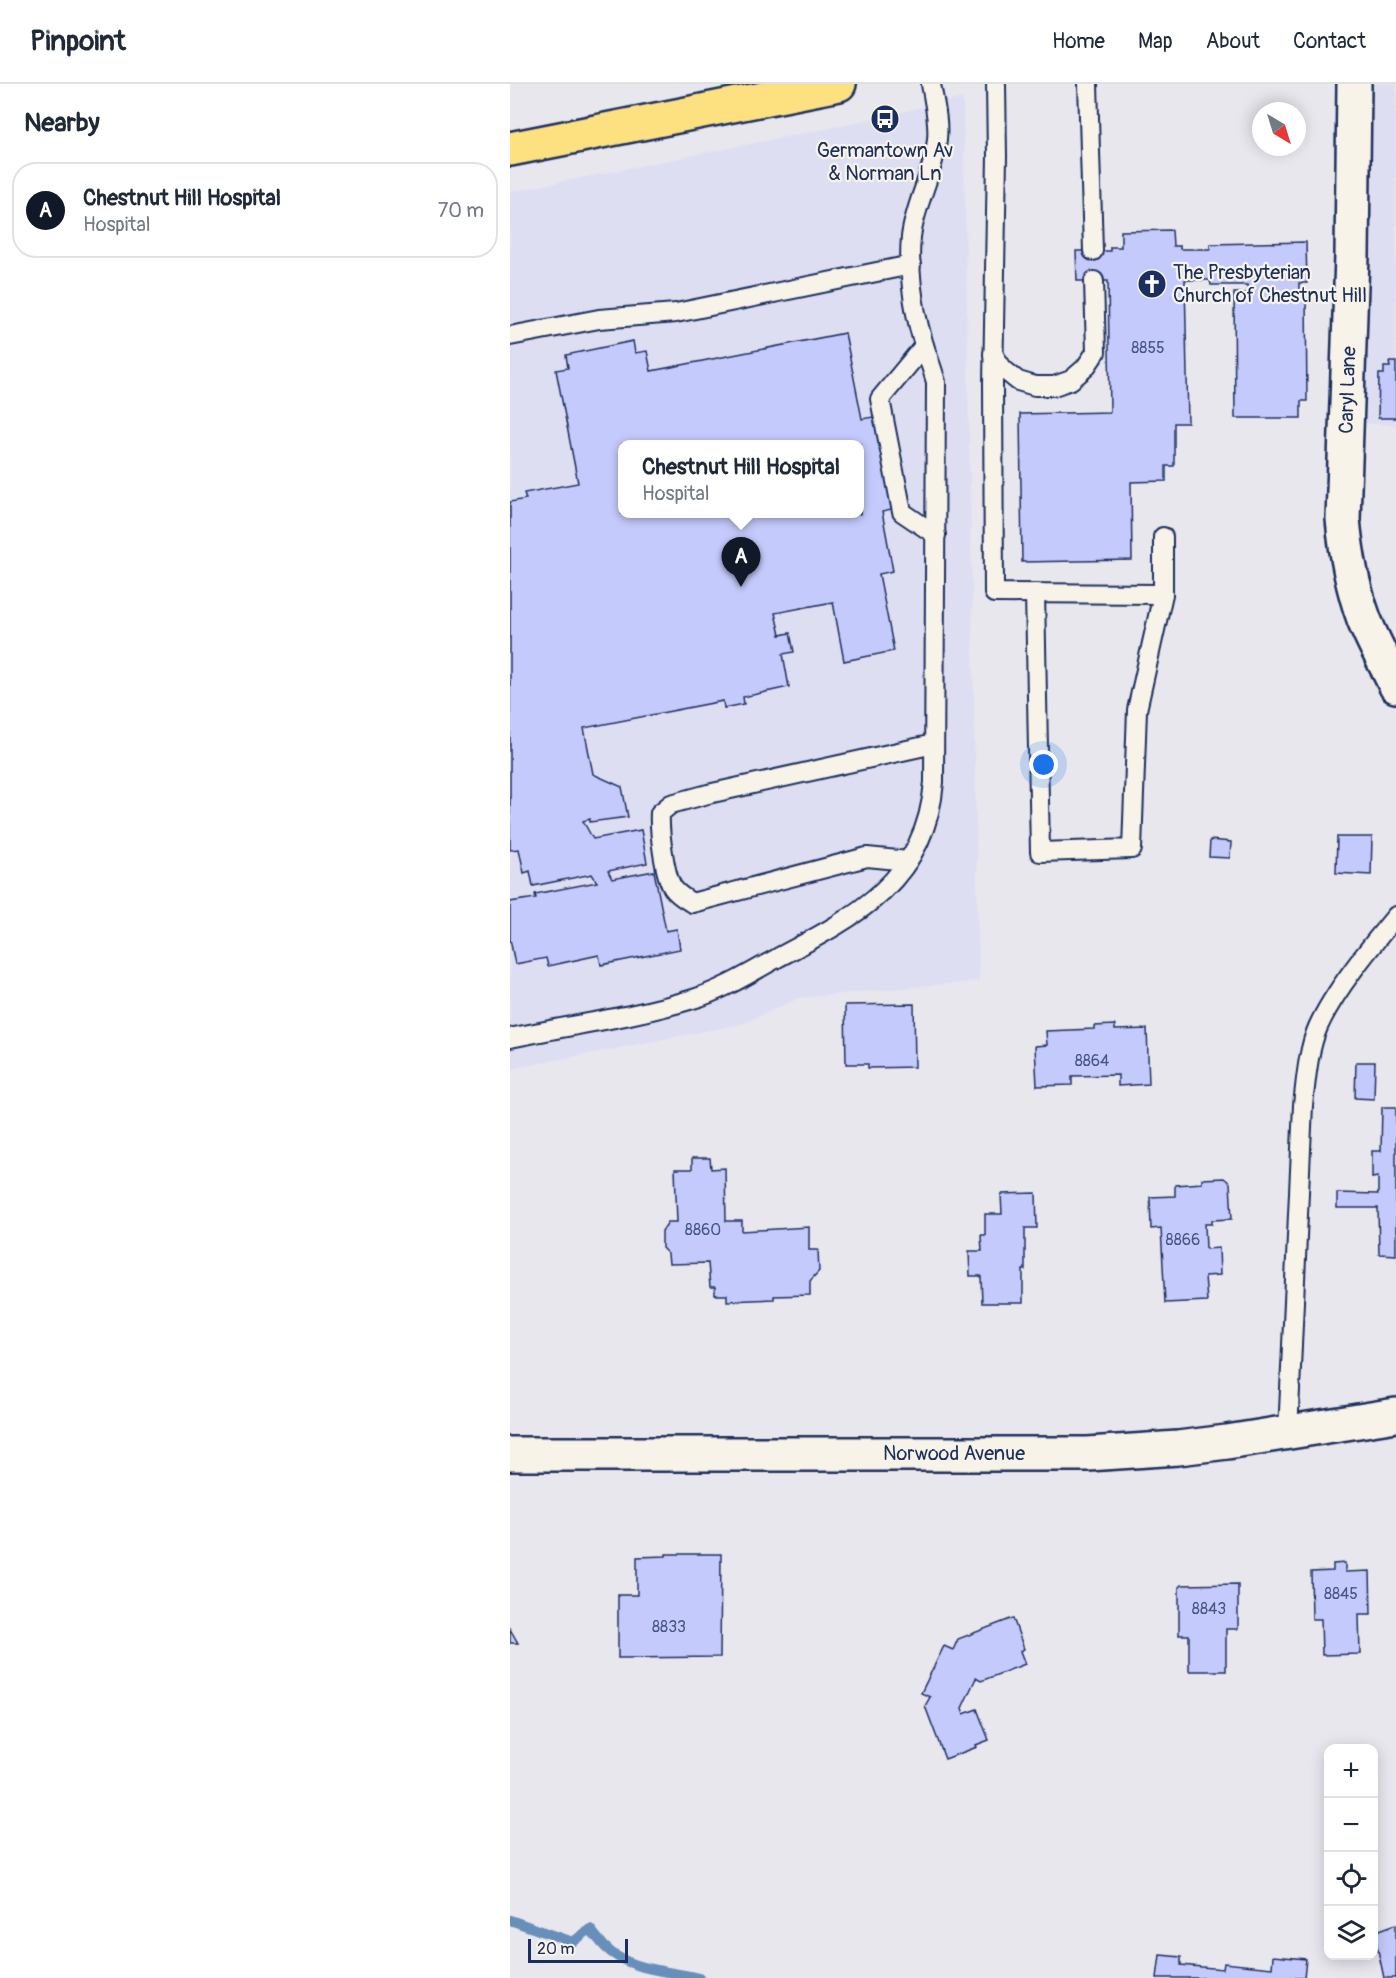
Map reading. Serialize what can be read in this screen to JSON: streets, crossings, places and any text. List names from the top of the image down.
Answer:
{
  "streets": {
    "street": ["Caryl Lane", "Norwood Avenue"]
  },
  "places": {
    "bus stop": ["Germantown Av & Norman Ln"],
    "church": ["The Presbyterian Church of Chestnut Hill"]
  },
  "house_numbers": [
    "8855",
    "8864",
    "8860",
    "8866",
    "8845",
    "8843",
    "8833"
  ],
  "scale_bar": "20 m",
  "north": "bottom right",
  "page": {
    "header": "Pinpoint",
    "nav": [
      "Home",
      "Map",
      "About",
      "Contact"
    ],
    "heading": "Nearby",
    "list": [
      {
        "mark": "A",
        "name": "Chestnut Hill Hospital",
        "note": "Hospital",
        "value": "70 m"
      }
    ],
    "popup": ["Chestnut Hill Hospital", "Hospital"],
    "pins": "A",
    "map_buttons": ["+", "−"],
    "scale": "20 m"
  }
}
